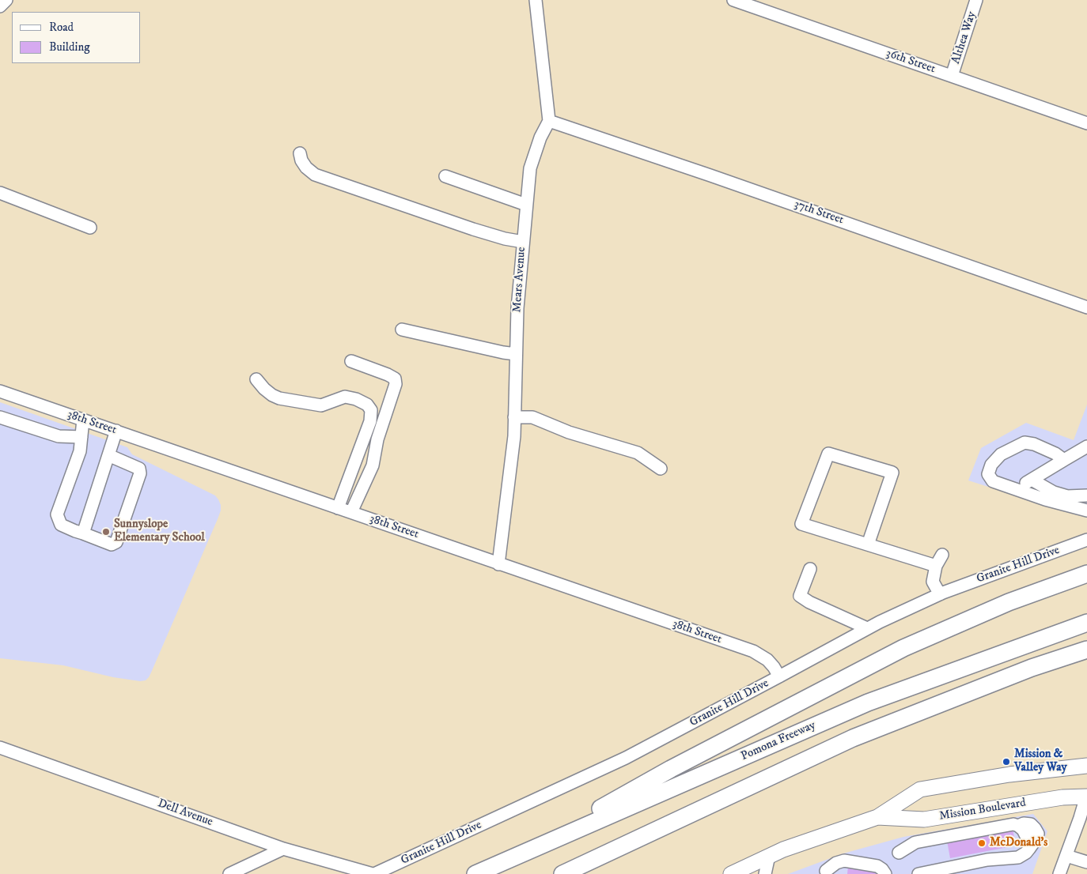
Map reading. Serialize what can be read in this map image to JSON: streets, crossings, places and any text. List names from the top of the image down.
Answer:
{
  "streets": {
    "highway": ["Pomona Freeway"],
    "main road": ["Mission Boulevard"],
    "street": [
      "Althea Way",
      "36th Street",
      "37th Street",
      "Mears Avenue",
      "38th Street",
      "Granite Hill Drive",
      "Dell Avenue"
    ]
  },
  "crossings": [
    ["Althea Way", "36th Street"],
    ["37th Street", "Mears Avenue"],
    ["Mears Avenue", "38th Street"],
    ["38th Street", "Granite Hill Drive"],
    ["Granite Hill Drive", "Dell Avenue"]
  ],
  "places": ["Sunnyslope Elementary School", "Mission & Valley Way", "McDonald's"],
  "legend": ["Road", "Building"]
}
